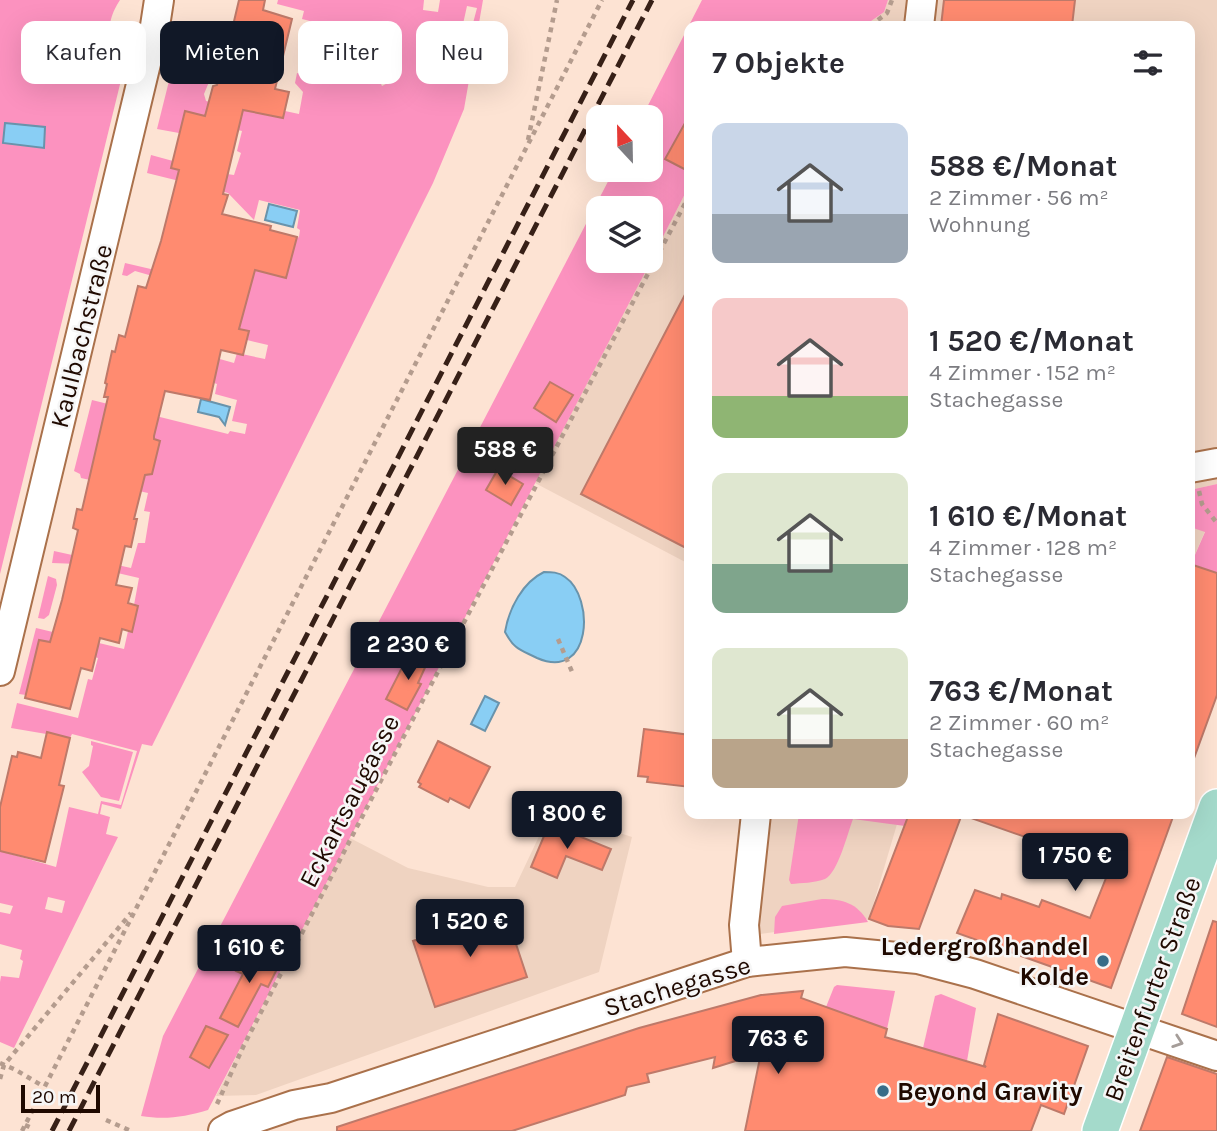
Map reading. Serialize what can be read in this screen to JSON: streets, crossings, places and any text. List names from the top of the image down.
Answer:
{
  "streets": {
    "main road": ["Breitenfurter Straße"],
    "street": ["Kaulbachstraße", "Stachegasse"],
    "path": ["Eckartsaugasse"]
  },
  "crossings": [
    ["Eckartsaugasse", "Stachegasse"],
    ["Stachegasse", "Breitenfurter Straße"]
  ],
  "places": ["Ledergroßhandel Kolde", "Beyond Gravity"],
  "scale_bar": "20 m",
  "north": "top",
  "page": {
    "chip": [
      "Kaufen",
      "Mieten",
      "Filter",
      "Neu"
    ],
    "heading": "7 Objekte",
    "list": [
      {
        "name": "588 €/Monat",
        "note": "2 Zimmer · 56 m² · Wohnung"
      },
      {
        "name": "1 520 €/Monat",
        "note": "4 Zimmer · 152 m² · Stachegasse"
      },
      {
        "name": "1 610 €/Monat",
        "note": "4 Zimmer · 128 m² · Stachegasse"
      },
      {
        "name": "763 €/Monat",
        "note": "2 Zimmer · 60 m² · Stachegasse"
      }
    ],
    "price": [
      "588 €",
      "2 230 €",
      "1 800 €",
      "1 750 €",
      "1 520 €",
      "1 610 €",
      "763 €"
    ],
    "scale": "20 m"
  }
}
